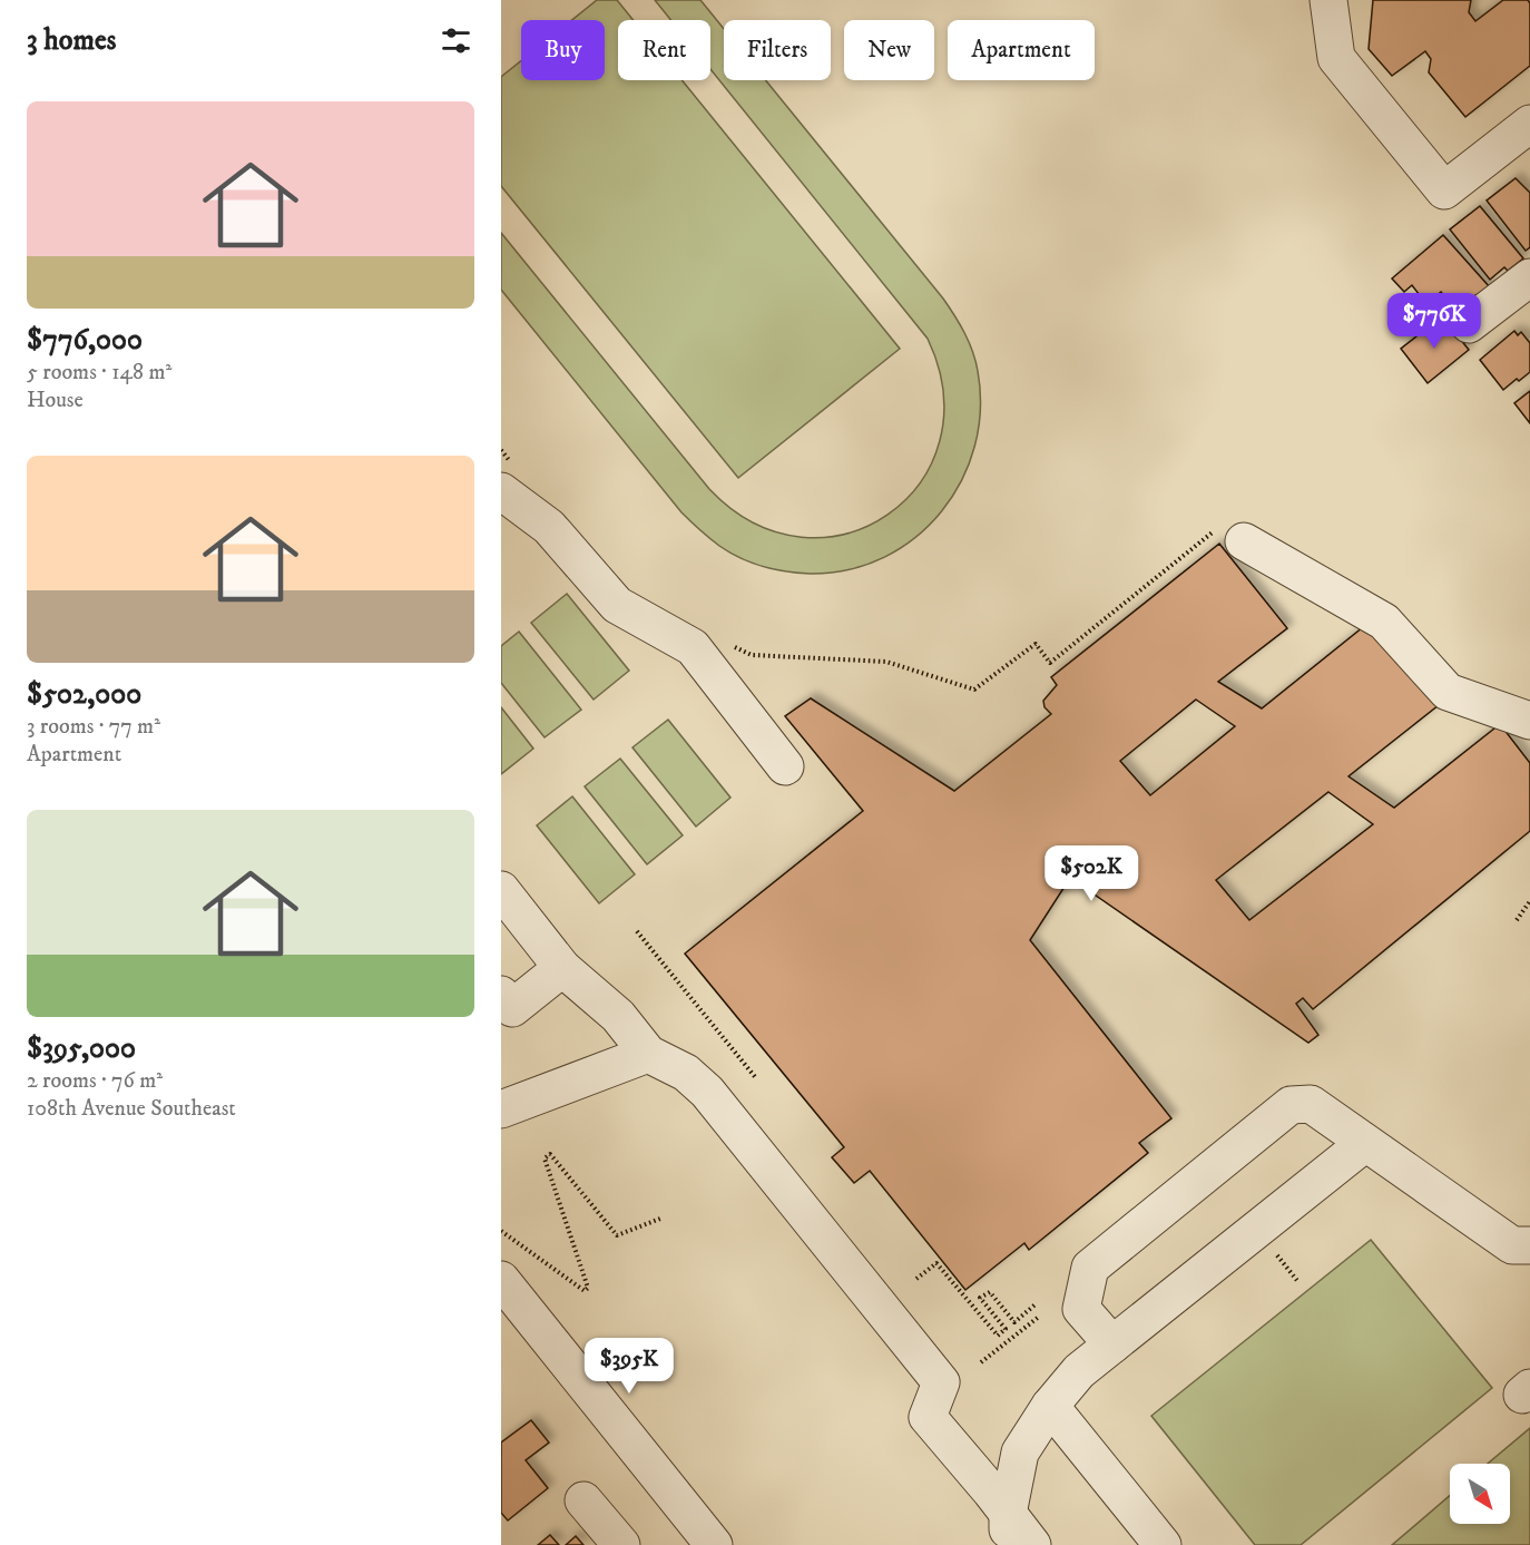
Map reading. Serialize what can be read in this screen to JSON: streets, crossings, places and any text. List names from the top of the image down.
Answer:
{
  "north": "bottom right",
  "page": {
    "heading": "3 homes",
    "chip": [
      "Buy",
      "Rent",
      "Filters",
      "New",
      "Apartment"
    ],
    "list": [
      {
        "name": "$776,000",
        "note": "5 rooms · 148 m² · House"
      },
      {
        "name": "$502,000",
        "note": "3 rooms · 77 m² · Apartment"
      },
      {
        "name": "$395,000",
        "note": "2 rooms · 76 m² · 108th Avenue Southeast"
      }
    ],
    "price": ["$776K", "$502K", "$395K"]
  }
}
